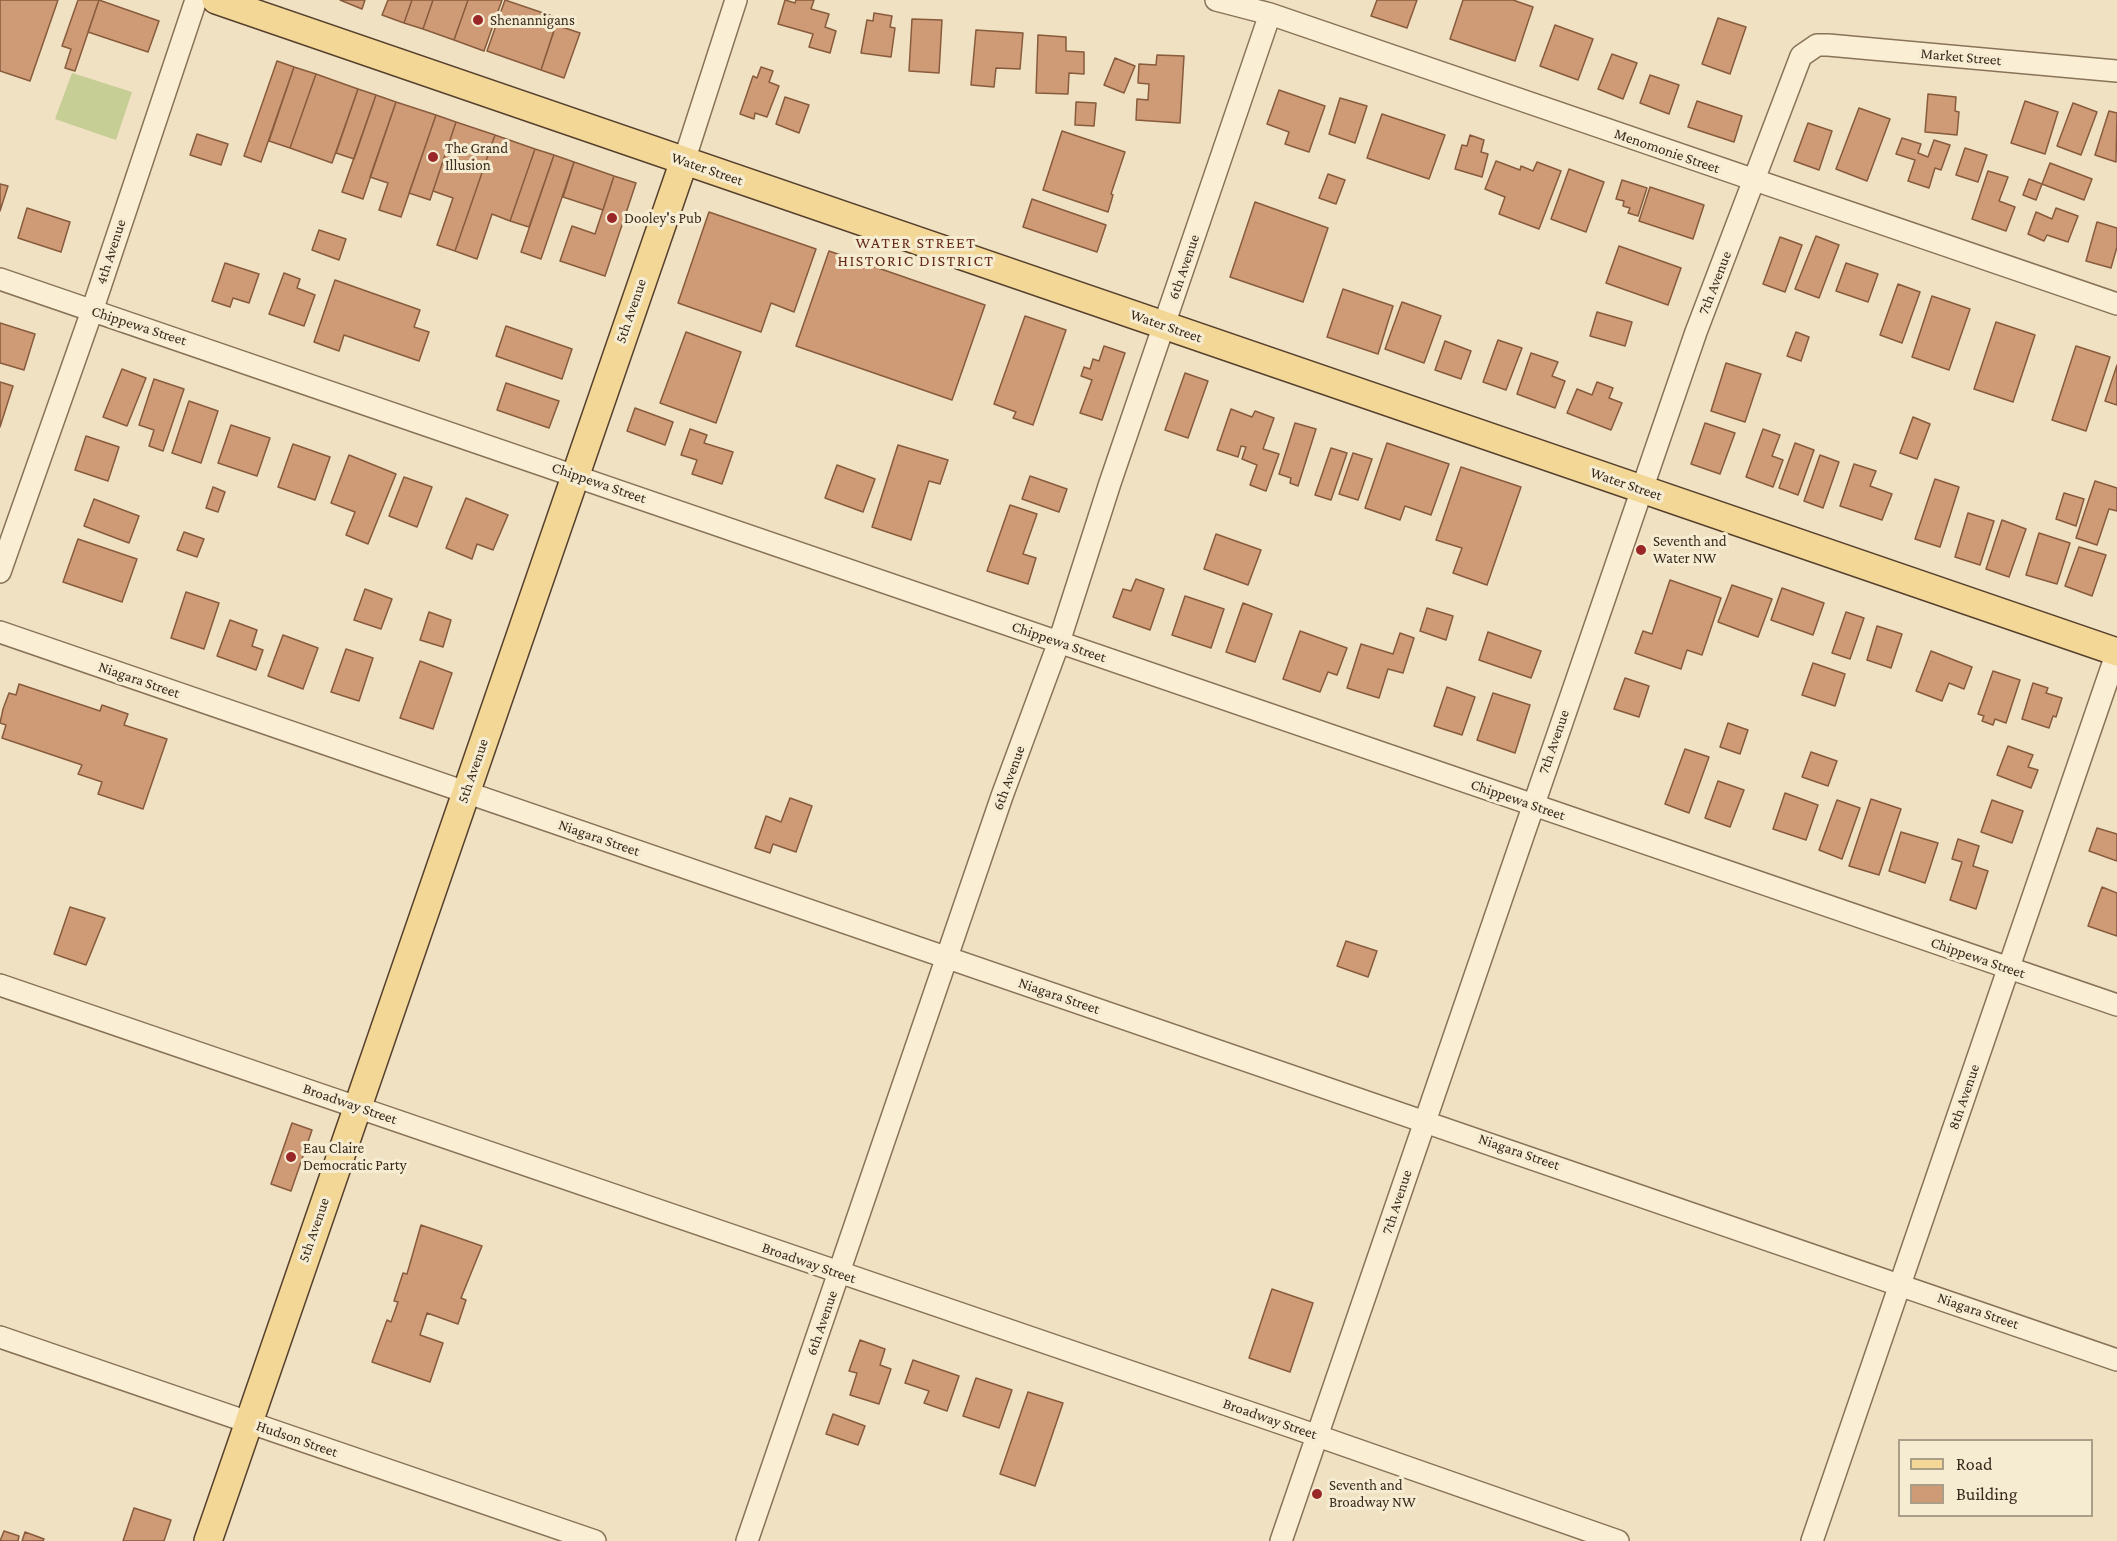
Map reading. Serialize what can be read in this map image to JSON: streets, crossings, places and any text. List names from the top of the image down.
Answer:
{
  "streets": {
    "main road": ["Water Street", "5th Avenue"],
    "street": [
      "Market Street",
      "Menomonie Street",
      "4th Avenue",
      "6th Avenue",
      "7th Avenue",
      "Chippewa Street",
      "Niagara Street",
      "8th Avenue",
      "Broadway Street",
      "Hudson Street"
    ]
  },
  "crossings": [
    ["Market Street", "7th Avenue"],
    ["Menomonie Street", "6th Avenue"],
    ["Menomonie Street", "7th Avenue"],
    ["Water Street", "6th Avenue"],
    ["Water Street", "7th Avenue"],
    ["Water Street", "5th Avenue"],
    ["Water Street", "8th Avenue"],
    ["4th Avenue", "Chippewa Street"],
    ["6th Avenue", "Chippewa Street"],
    ["6th Avenue", "Niagara Street"],
    ["6th Avenue", "Broadway Street"],
    ["7th Avenue", "Chippewa Street"],
    ["7th Avenue", "Niagara Street"],
    ["7th Avenue", "Broadway Street"],
    ["5th Avenue", "Chippewa Street"],
    ["5th Avenue", "Niagara Street"],
    ["5th Avenue", "Broadway Street"],
    ["5th Avenue", "Hudson Street"],
    ["Chippewa Street", "8th Avenue"],
    ["Niagara Street", "8th Avenue"]
  ],
  "districts": ["WATER STREET HISTORIC DISTRICT"],
  "places": [
    "Shenannigans",
    "The Grand Illusion",
    "Dooley's Pub",
    "Seventh and Water NW",
    "Eau Claire Democratic Party",
    "Seventh and Broadway NW"
  ],
  "legend": ["Road", "Building"]
}
